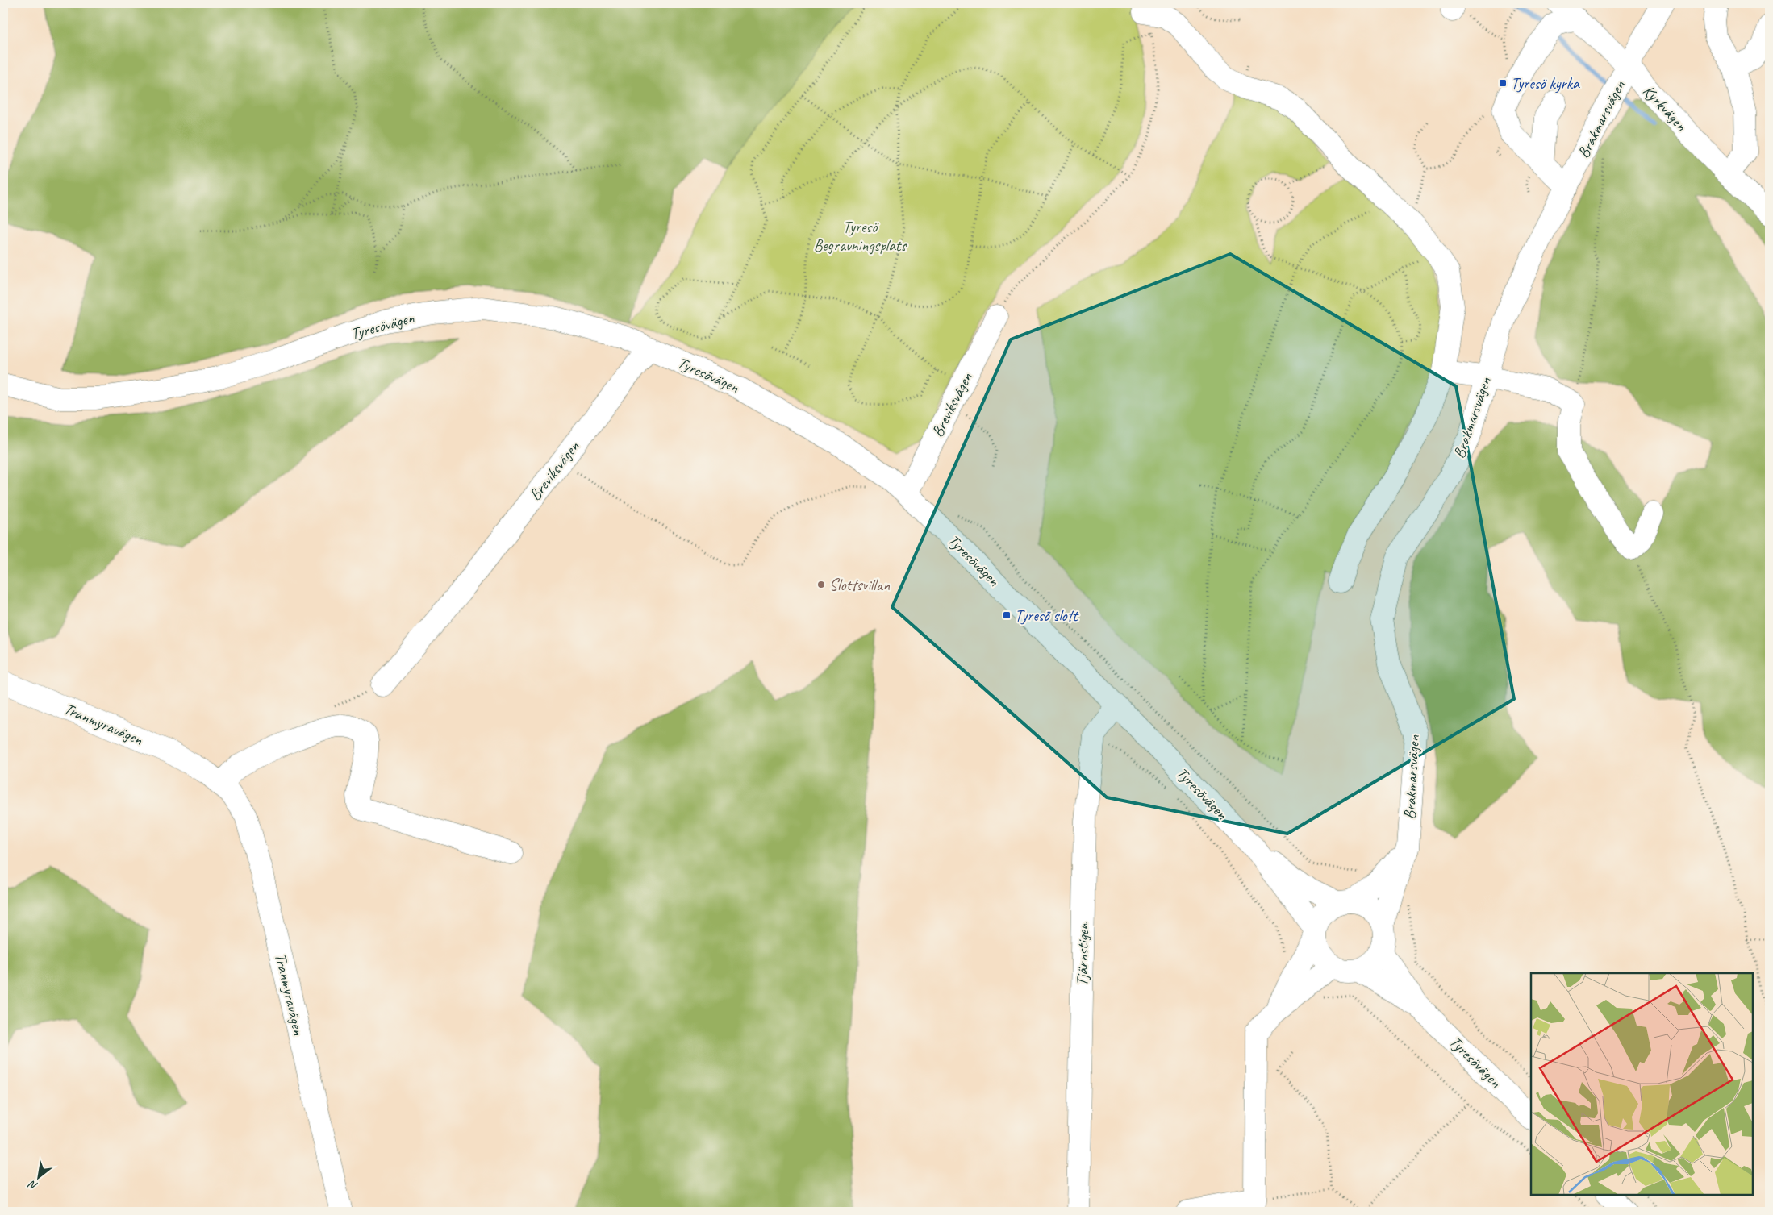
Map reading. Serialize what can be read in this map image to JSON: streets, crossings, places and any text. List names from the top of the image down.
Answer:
{
  "streets": {
    "street": [
      "Kyrkvägen",
      "Brakmarsvägen",
      "Tyresövägen",
      "Breviksvägen",
      "Tranmyravägen",
      "Tjärnstigen"
    ]
  },
  "crossings": [
    ["Kyrkvägen", "Brakmarsvägen"],
    ["Brakmarsvägen", "Tyresövägen"],
    ["Tyresövägen", "Breviksvägen"]
  ],
  "parks": ["Tyresö Begravningsplats"],
  "places": {
    "transit": ["Tyresö kyrka", "Tyresö slott"],
    "other": ["Slottsvillan"]
  },
  "north": "bottom left"
}
